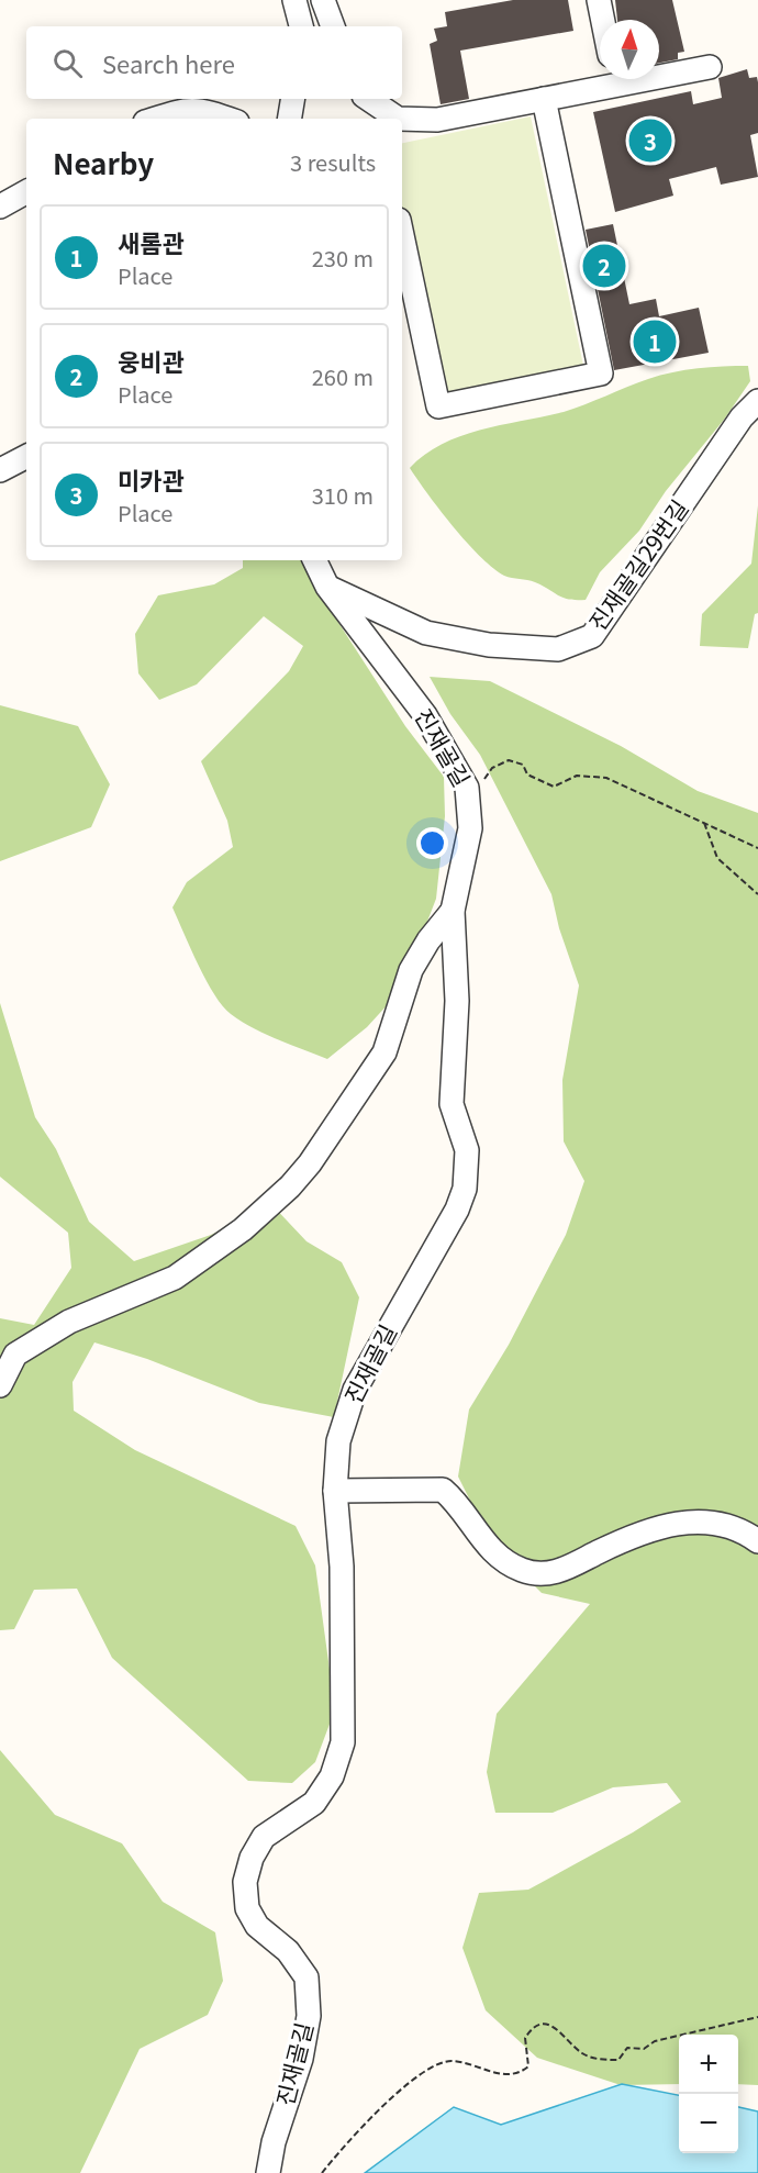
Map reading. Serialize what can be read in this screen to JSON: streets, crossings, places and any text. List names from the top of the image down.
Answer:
{
  "streets": {
    "street": ["진재골길29번길", "진재골길"]
  },
  "crossings": [
    ["진재골길29번길", "진재골길"]
  ],
  "north": "top",
  "page": {
    "search": "Search here",
    "pins": ["3", "2", "1"],
    "heading": ["Nearby", "3 results"],
    "list": [
      {
        "mark": "1",
        "name": "새롬관",
        "note": "Place",
        "value": "230 m"
      },
      {
        "mark": "2",
        "name": "웅비관",
        "note": "Place",
        "value": "260 m"
      },
      {
        "mark": "3",
        "name": "미카관",
        "note": "Place",
        "value": "310 m"
      }
    ],
    "map_buttons": ["+", "−"]
  }
}
